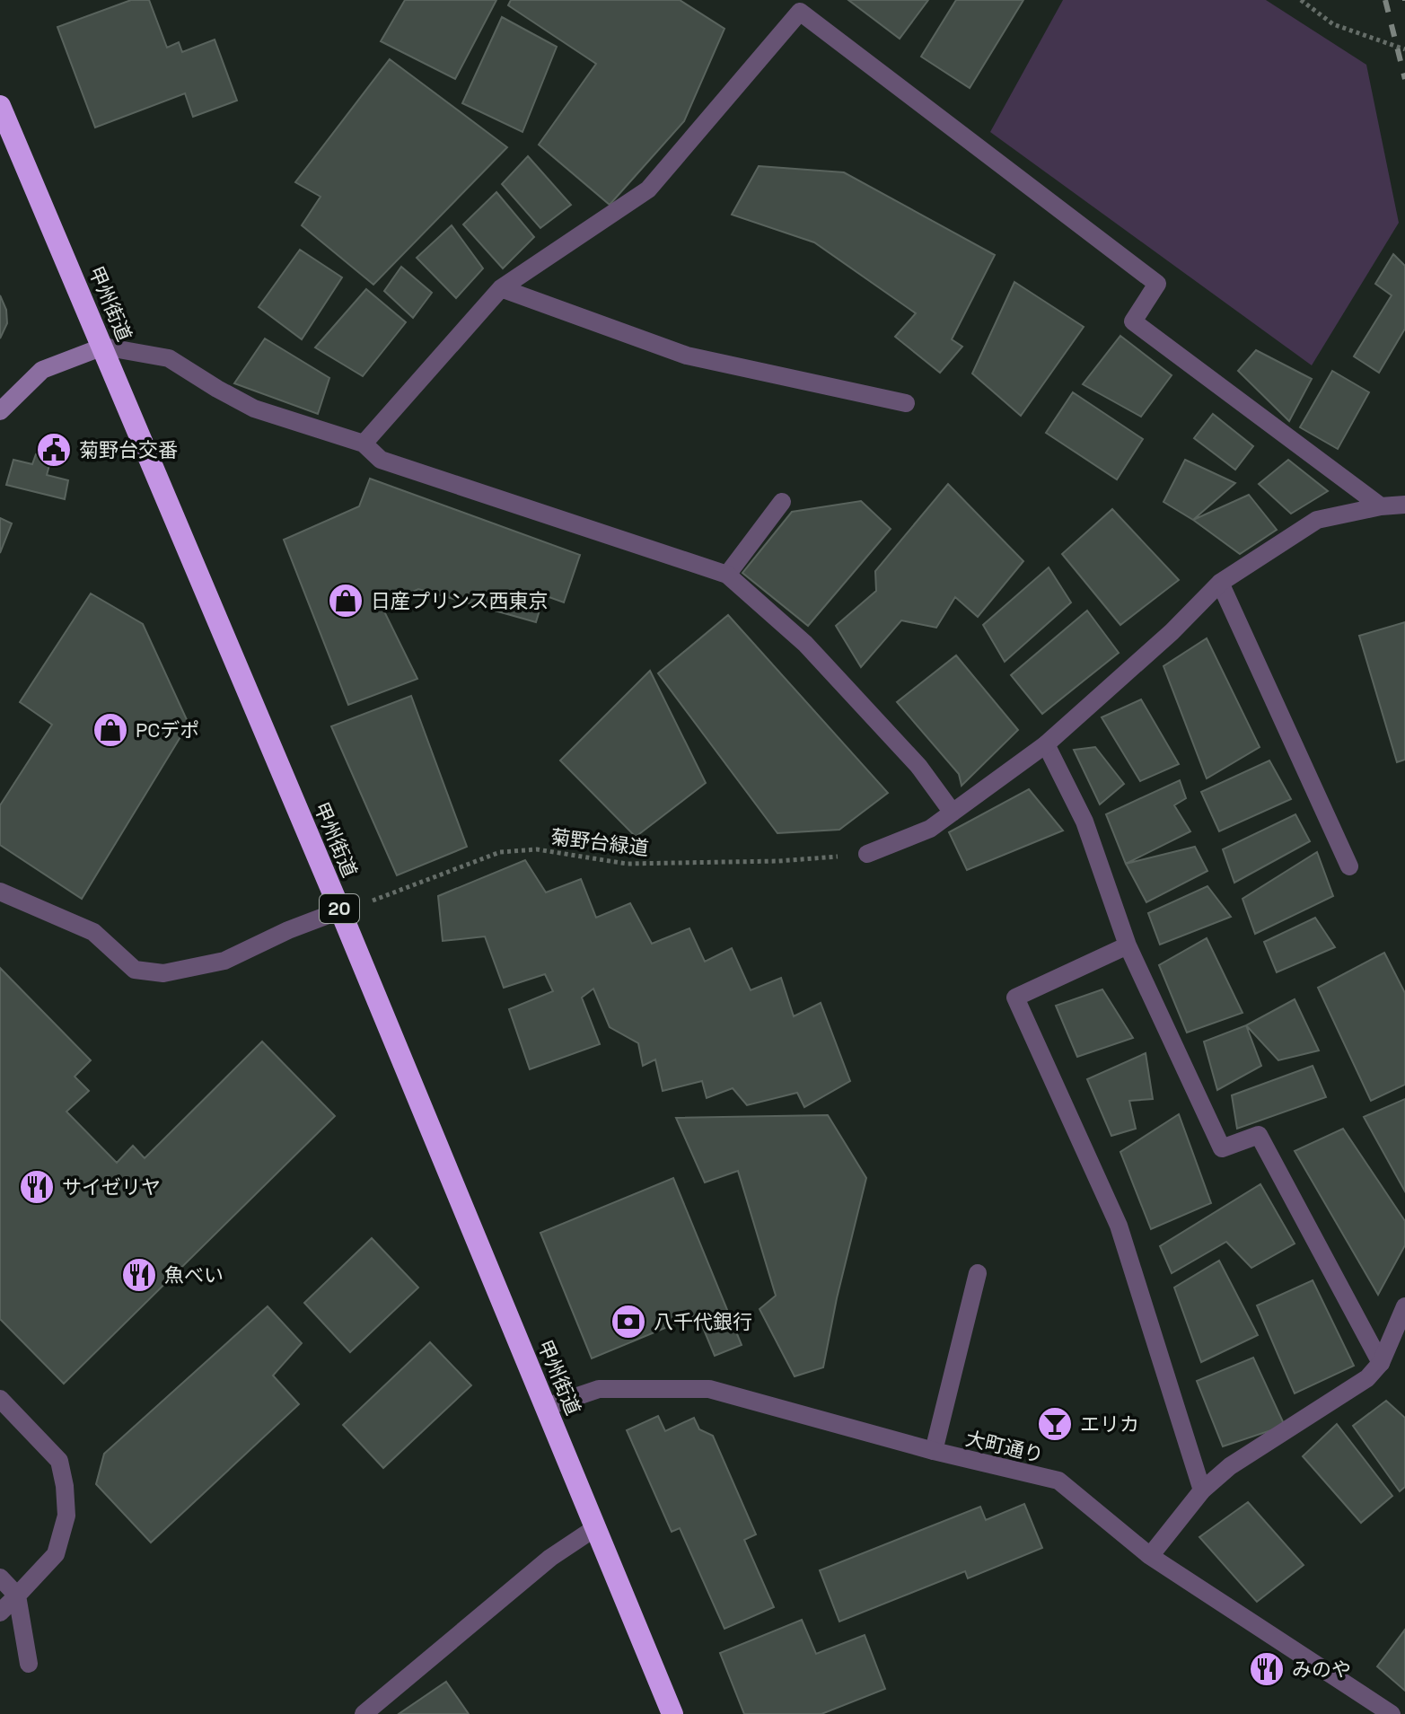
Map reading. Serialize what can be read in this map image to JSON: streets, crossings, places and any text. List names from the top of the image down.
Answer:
{
  "streets": {
    "highway": ["甲州街道", "20"],
    "street": ["大町通り"],
    "path": ["菊野台緑道"]
  },
  "crossings": [
    ["甲州街道", "菊野台緑道"],
    ["甲州街道", "大町通り"]
  ],
  "places": {
    "public building": ["菊野台交番"],
    "shop": ["日産プリンス西東京", "PCデポ"],
    "restaurant": ["サイゼリヤ", "魚べい", "みのや"],
    "bank": ["八千代銀行"],
    "bar": ["エリカ"]
  }
}
